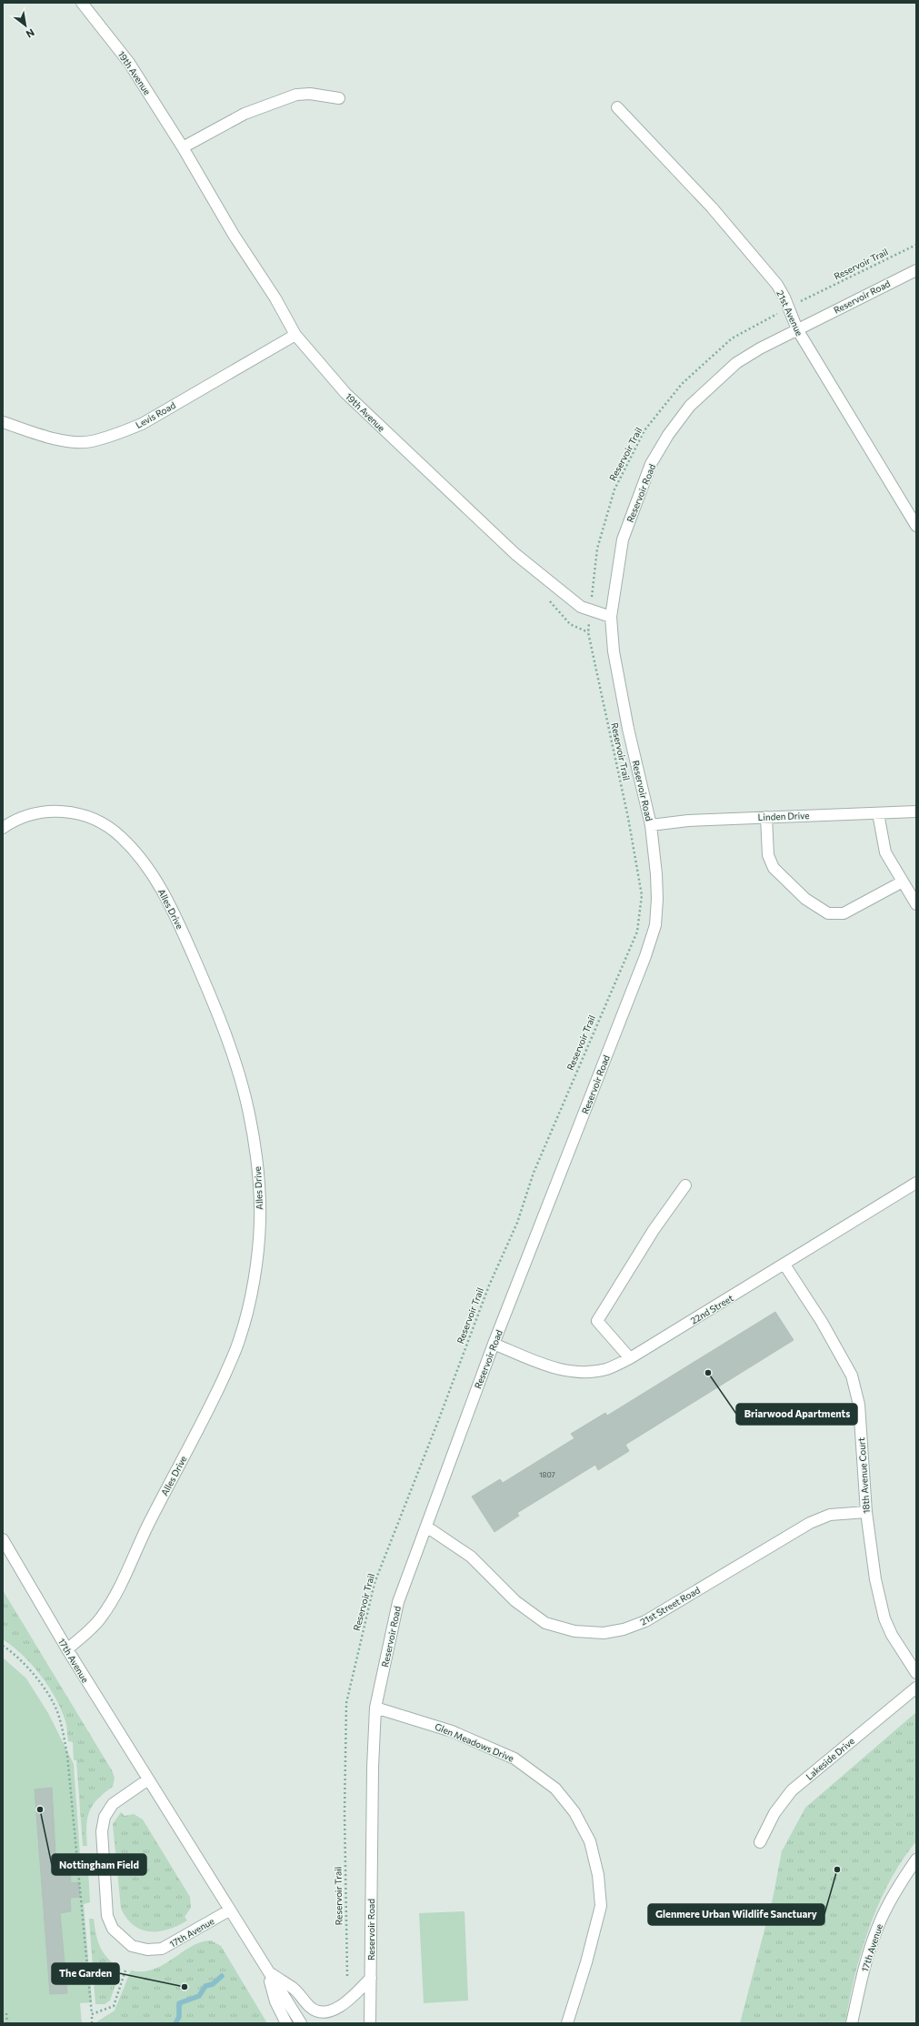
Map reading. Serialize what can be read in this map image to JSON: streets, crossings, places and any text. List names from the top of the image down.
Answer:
{
  "streets": {
    "street": [
      "19th Avenue",
      "Reservoir Road",
      "21st Avenue",
      "Levis Road",
      "Linden Drive",
      "Alles Drive",
      "22nd Street",
      "18th Avenue Court",
      "21st Street Road",
      "17th Avenue",
      "Glen Meadows Drive",
      "Lakeside Drive"
    ],
    "path": ["Reservoir Trail"]
  },
  "crossings": [
    ["19th Avenue", "Reservoir Trail"],
    ["19th Avenue", "Reservoir Road"],
    ["19th Avenue", "Levis Road"],
    ["Reservoir Trail", "21st Avenue"],
    ["Reservoir Road", "21st Avenue"],
    ["Reservoir Road", "Linden Drive"],
    ["Reservoir Road", "22nd Street"],
    ["Reservoir Road", "21st Street Road"],
    ["Reservoir Road", "Glen Meadows Drive"],
    ["Alles Drive", "17th Avenue"],
    ["22nd Street", "18th Avenue Court"],
    ["18th Avenue Court", "21st Street Road"]
  ],
  "places": [
    "Briarwood Apartments",
    "Nottingham Field",
    "Glenmere Urban Wildlife Sanctuary",
    "The Garden"
  ],
  "house_numbers": ["1807"],
  "north": "bottom right"
}
